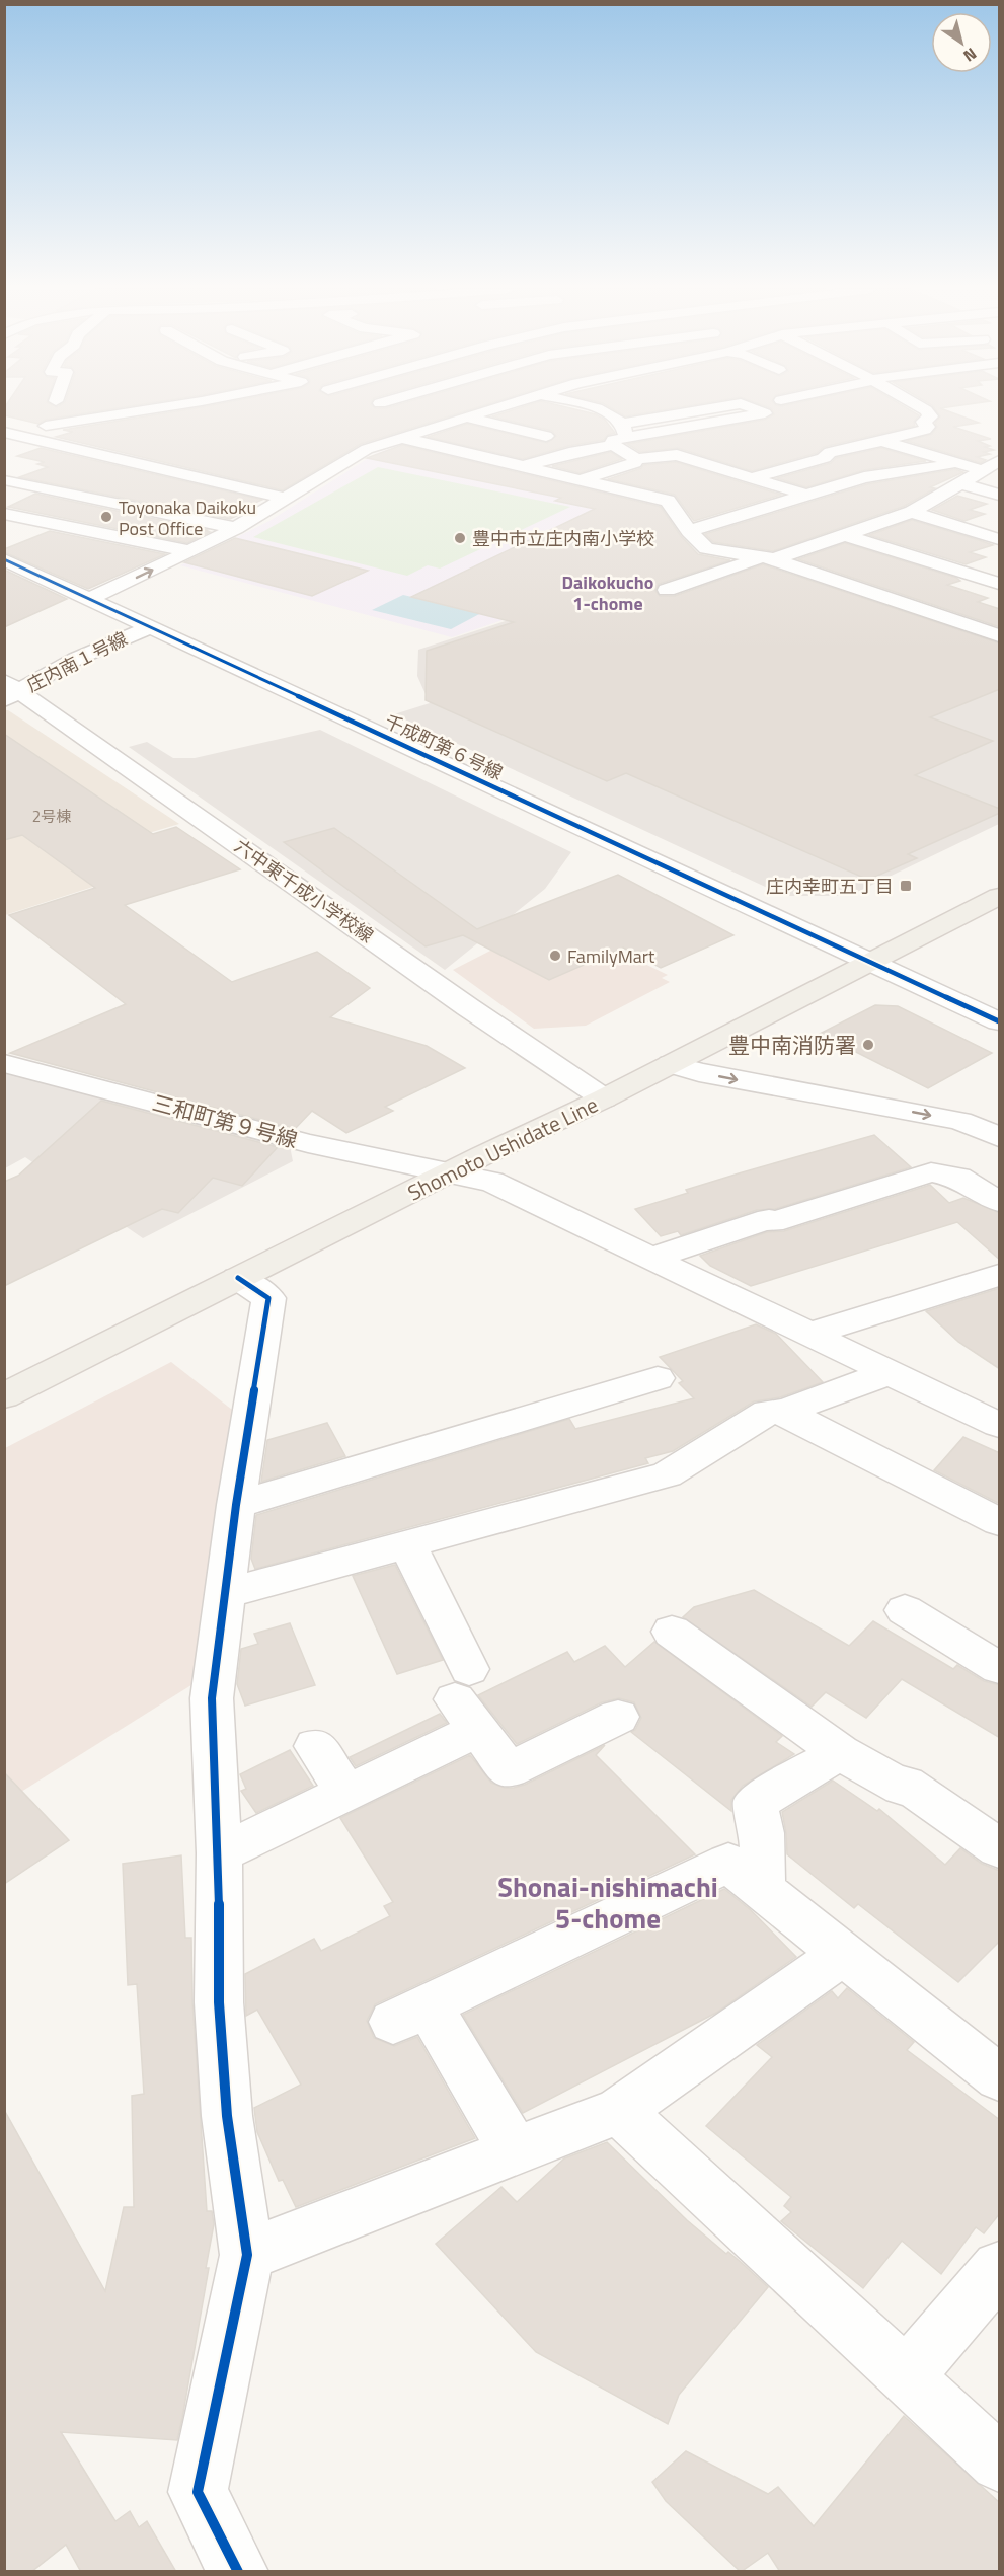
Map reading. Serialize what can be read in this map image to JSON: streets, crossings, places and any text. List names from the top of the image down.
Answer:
{
  "streets": {
    "main road": ["Shomoto Ushidate Line"],
    "street": [
      "庄内南１号線",
      "千成町第６号線",
      "六中東千成小学校線",
      "三和町第９号線"
    ]
  },
  "crossings": [
    ["庄内南１号線", "千成町第６号線"],
    ["庄内南１号線", "六中東千成小学校線"],
    ["千成町第６号線", "Shomoto Ushidate Line"],
    ["六中東千成小学校線", "Shomoto Ushidate Line"],
    ["三和町第９号線", "Shomoto Ushidate Line"]
  ],
  "districts": ["Daikokucho 1-chome", "Shonai-nishimachi 5-chome"],
  "places": {
    "other": [
      "Toyonaka Daikoku Post Office",
      "豊中市立庄内南小学校",
      "FamilyMart",
      "豊中南消防署"
    ],
    "transit": ["庄内幸町五丁目"]
  },
  "house_numbers": ["2号棟"],
  "north": "bottom right"
}
